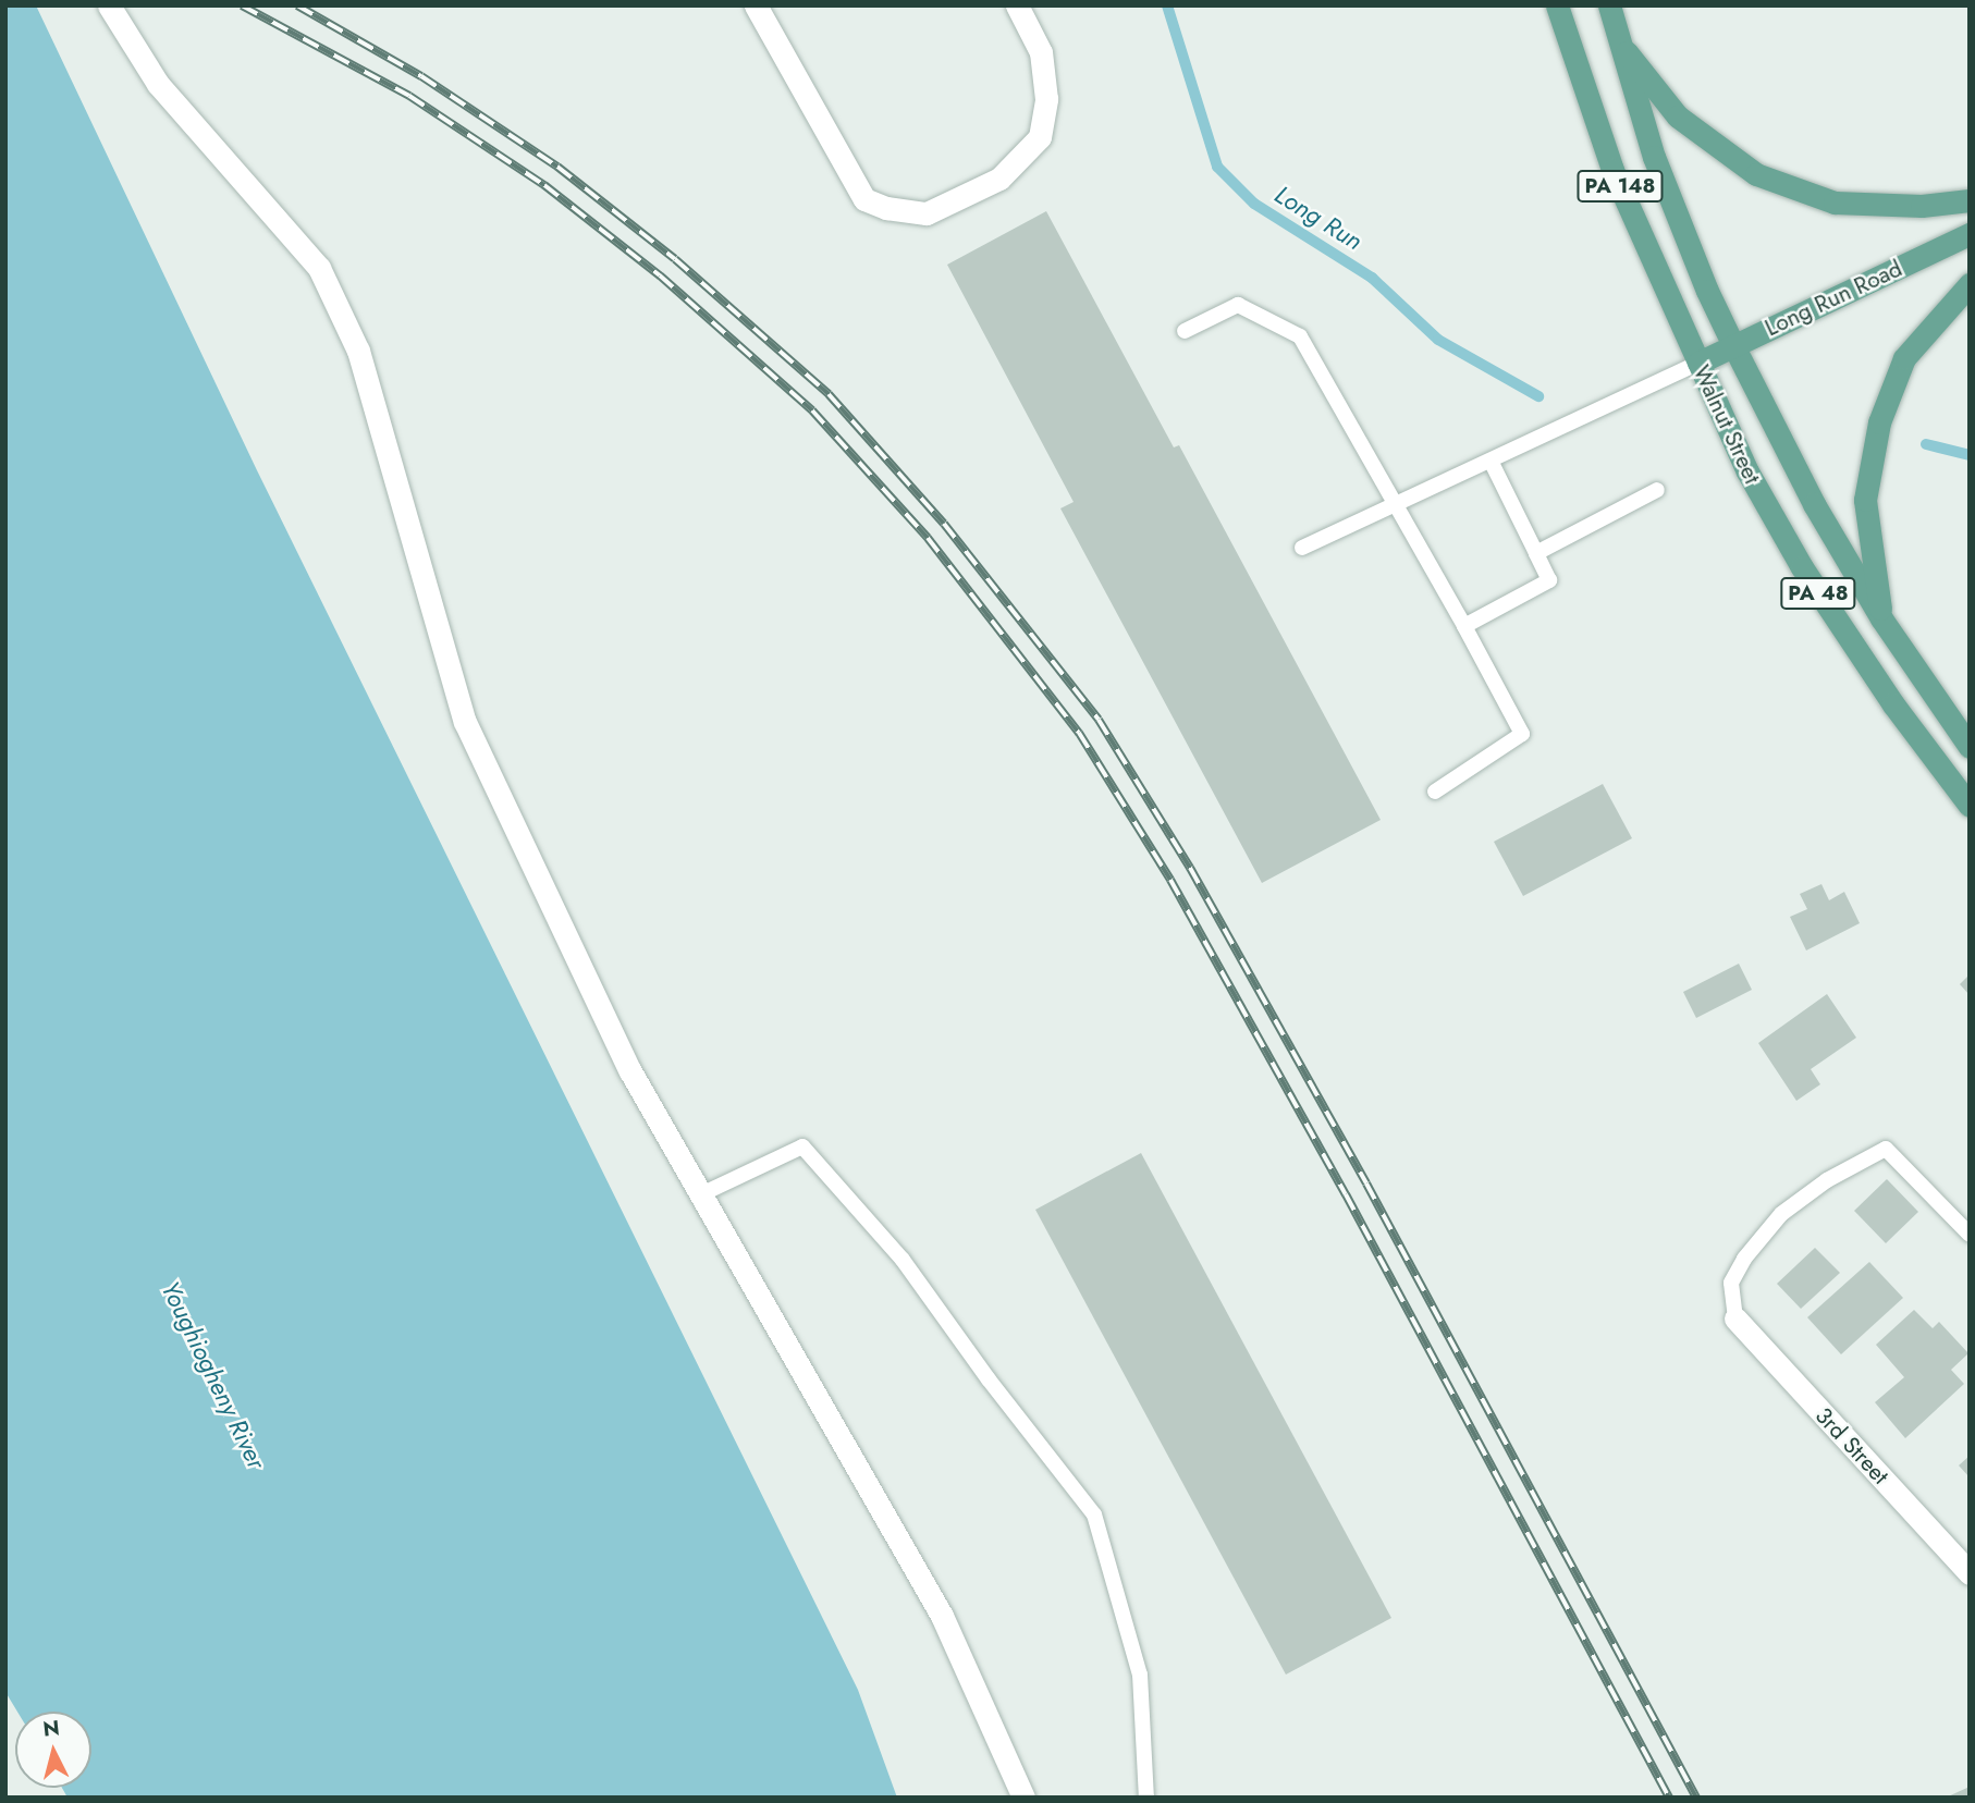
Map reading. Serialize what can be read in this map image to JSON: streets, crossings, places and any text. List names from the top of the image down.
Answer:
{
  "streets": {
    "main road": [
      "PA 148",
      "Long Run Road",
      "Walnut Street",
      "PA 48"
    ],
    "street": ["3rd Street"]
  },
  "crossings": [
    ["Long Run Road", "Walnut Street"],
    ["Walnut Street", "PA 48"]
  ],
  "water": ["Long Run", "Youghiogheny River"],
  "north": "top"
}
